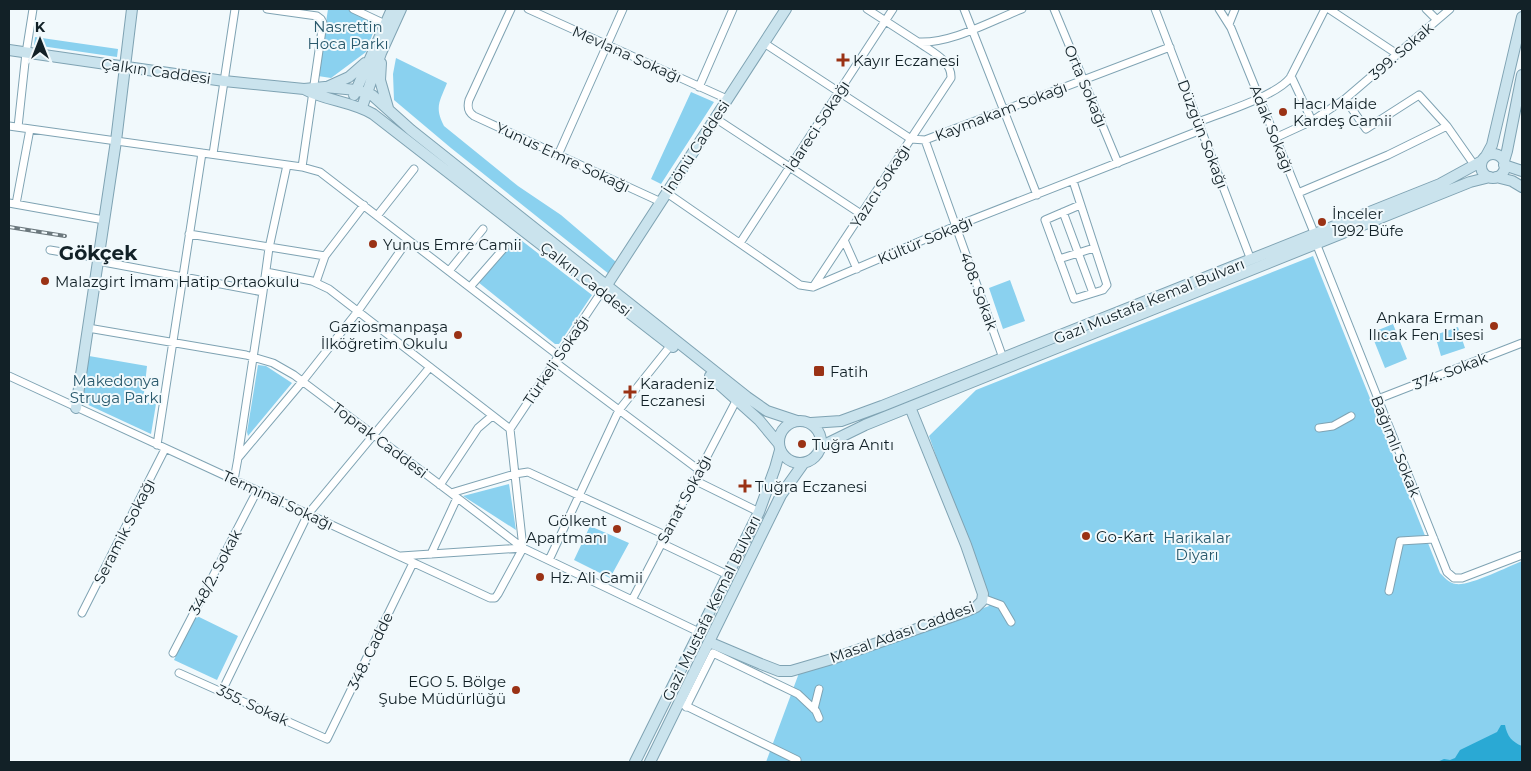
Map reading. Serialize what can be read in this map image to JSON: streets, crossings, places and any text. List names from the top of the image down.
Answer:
{
  "streets": {
    "main road": [
      "Çalkın Caddesi",
      "İnönü Caddesi",
      "Gazi Mustafa Kemal Bulvarı",
      "Masal Adası Caddesi"
    ],
    "street": [
      "399. Sokak",
      "Mevlana Sokağı",
      "Orta Sokağı",
      "Kaymakam Sokağı",
      "İdareci Sokağı",
      "Adak Sokağı",
      "Düzgün Sokağı",
      "Yunus Emre Sokağı",
      "Yazıcı Sokağı",
      "Kültür Sokağı",
      "408. Sokak",
      "Türkeli Sokağı",
      "374. Sokak",
      "Toprak Caddesi",
      "Bağımlı Sokak",
      "Sanat Sokağı",
      "Terminal Sokağı",
      "Seramik Sokağı",
      "348/2. Sokak",
      "348. Cadde",
      "355. Sokak"
    ]
  },
  "crossings": [
    ["399. Sokak", "Adak Sokağı"],
    ["Mevlana Sokağı", "İnönü Caddesi"],
    ["Çalkın Caddesi", "İnönü Caddesi"],
    ["Çalkın Caddesi", "Gazi Mustafa Kemal Bulvarı"],
    ["Çalkın Caddesi", "Türkeli Sokağı"],
    ["Çalkın Caddesi", "Sanat Sokağı"],
    ["Orta Sokağı", "Kaymakam Sokağı"],
    ["Orta Sokağı", "Kültür Sokağı"],
    ["Kaymakam Sokağı", "İdareci Sokağı"],
    ["Kaymakam Sokağı", "Düzgün Sokağı"],
    ["Kaymakam Sokağı", "İnönü Caddesi"],
    ["Kaymakam Sokağı", "Yazıcı Sokağı"],
    ["Kaymakam Sokağı", "408. Sokak"],
    ["Adak Sokağı", "Gazi Mustafa Kemal Bulvarı"],
    ["Adak Sokağı", "Bağımlı Sokak"],
    ["Düzgün Sokağı", "Kültür Sokağı"],
    ["Düzgün Sokağı", "Gazi Mustafa Kemal Bulvarı"],
    ["İnönü Caddesi", "Yunus Emre Sokağı"],
    ["İnönü Caddesi", "Türkeli Sokağı"],
    ["Yazıcı Sokağı", "Kültür Sokağı"],
    ["Kültür Sokağı", "408. Sokak"],
    ["408. Sokak", "Gazi Mustafa Kemal Bulvarı"],
    ["Gazi Mustafa Kemal Bulvarı", "Toprak Caddesi"],
    ["Gazi Mustafa Kemal Bulvarı", "Bağımlı Sokak"],
    ["Gazi Mustafa Kemal Bulvarı", "Masal Adası Caddesi"],
    ["374. Sokak", "Bağımlı Sokak"],
    ["Toprak Caddesi", "Sanat Sokağı"],
    ["Toprak Caddesi", "Terminal Sokağı"],
    ["Terminal Sokağı", "Seramik Sokağı"],
    ["Terminal Sokağı", "348/2. Sokak"],
    ["Terminal Sokağı", "348. Cadde"],
    ["348. Cadde", "355. Sokak"]
  ],
  "districts": ["Gökçek"],
  "parks": ["Nasrettin Hoca Parkı", "Makedonya Struga Parkı", "Harikalar Diyarı"],
  "places": {
    "health": ["Kayır Eczanesi", "Karadeniz Eczanesi", "Tuğra Eczanesi"],
    "other": [
      "Hacı Maide Kardeş Camii",
      "İnceler 1992 Büfe",
      "Yunus Emre Camii",
      "Malazgirt İmam Hatip Ortaokulu",
      "Ankara Erman Ilıcak Fen Lisesi",
      "Gaziosmanpaşa İlköğretim Okulu",
      "Tuğra Anıtı",
      "Gölkent Apartmanı",
      "Go-Kart",
      "Hz. Ali Camii",
      "EGO 5. Bölge Şube Müdürlüğü"
    ],
    "transit": ["Fatih"]
  },
  "north": "top"
}
